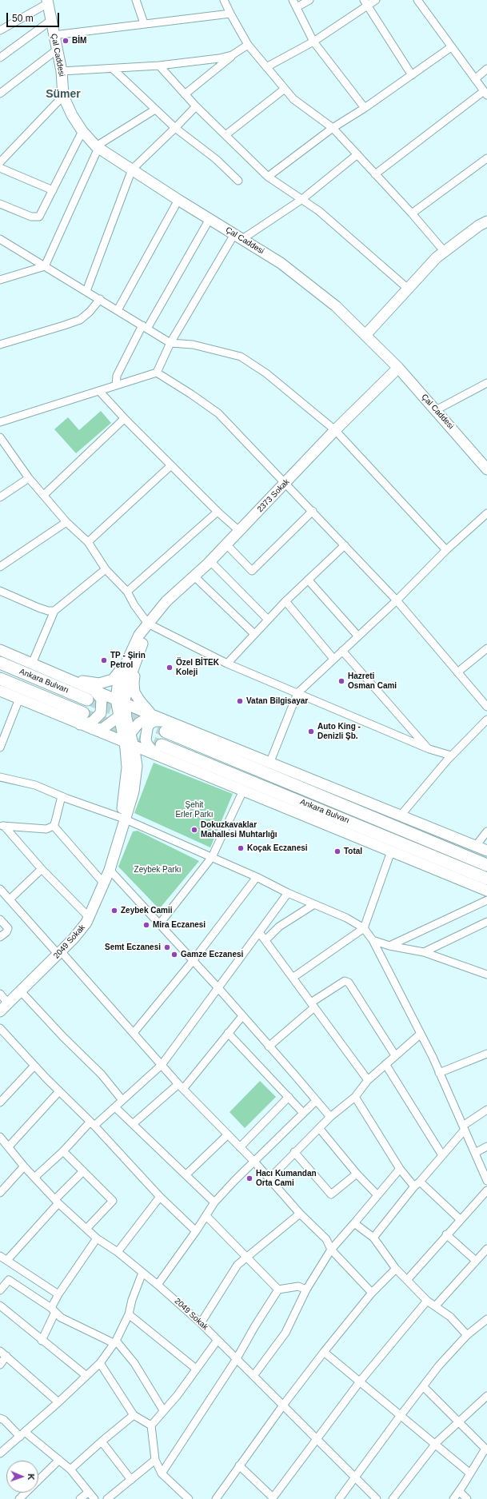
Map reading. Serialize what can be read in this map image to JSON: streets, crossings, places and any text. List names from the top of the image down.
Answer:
{
  "streets": {
    "main road": ["Ankara Bulvarı"],
    "street": ["Çal Caddesi", "2373 Sokak", "2049 Sokak"]
  },
  "crossings": [
    ["Çal Caddesi", "2373 Sokak"]
  ],
  "districts": ["Sümer"],
  "parks": ["Şehit Erler Parkı", "Zeybek Parkı"],
  "places": [
    "BİM",
    "TP - Şirin Petrol",
    "Özel BİTEK Koleji",
    "Hazreti Osman Cami",
    "Vatan Bilgisayar",
    "Auto King - Denizli Şb.",
    "Dokuzkavaklar Mahallesi Muhtarlığı",
    "Koçak Eczanesi",
    "Total",
    "Zeybek Camii",
    "Mira Eczanesi",
    "Semt Eczanesi",
    "Gamze Eczanesi",
    "Hacı Kumandan Orta Cami"
  ],
  "scale_bar": "50 m",
  "north": "right"
}
